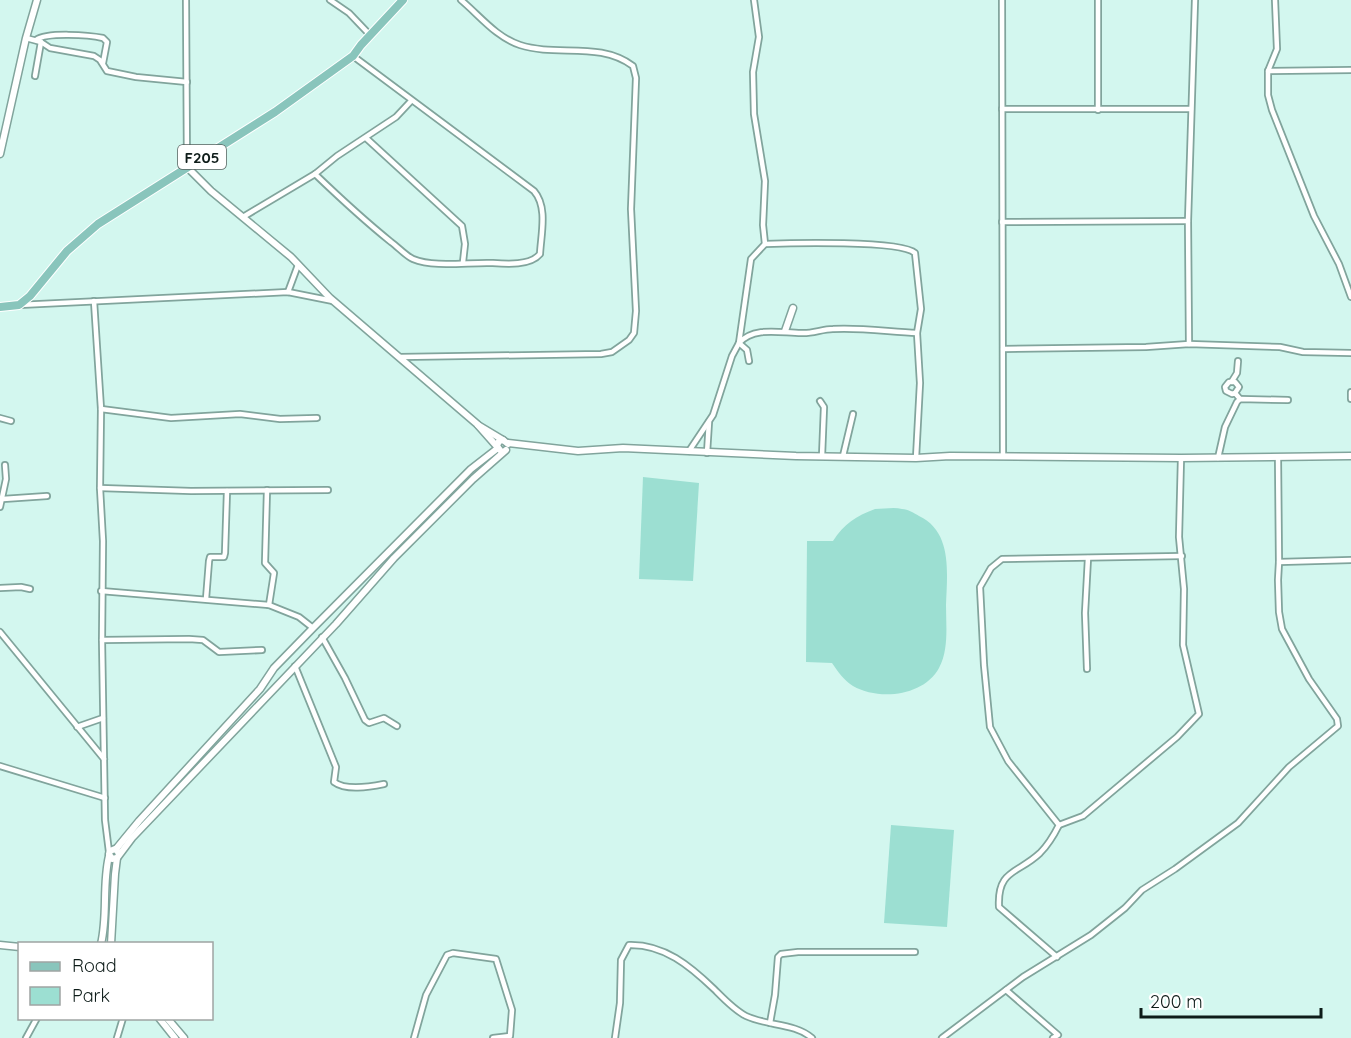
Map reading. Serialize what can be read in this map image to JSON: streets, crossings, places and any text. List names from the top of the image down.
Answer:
{
  "streets": {
    "main road": ["F205"]
  },
  "legend": ["Road", "Park"],
  "scale_bar": "200 m"
}
